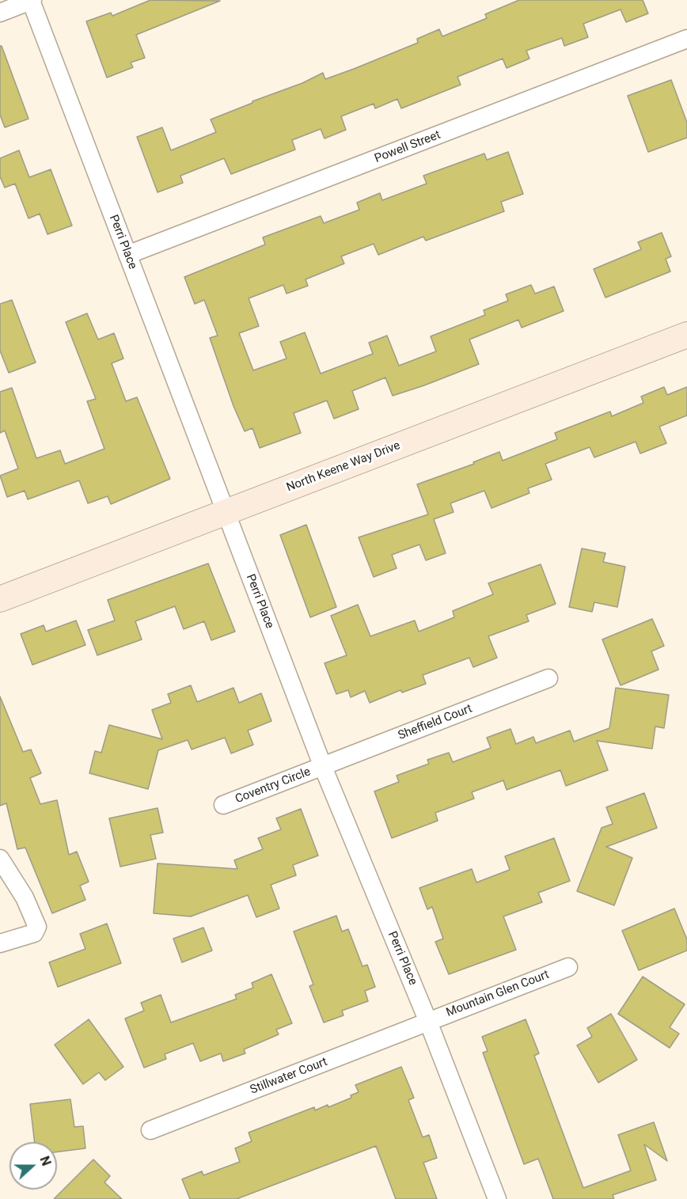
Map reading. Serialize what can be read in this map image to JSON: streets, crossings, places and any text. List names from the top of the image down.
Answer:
{
  "streets": {
    "street": [
      "Powell Street",
      "Perri Place",
      "North Keene Way Drive",
      "Sheffield Court",
      "Coventry Circle",
      "Mountain Glen Court",
      "Stillwater Court"
    ]
  },
  "crossings": [
    ["Powell Street", "Perri Place"],
    ["Perri Place", "North Keene Way Drive"],
    ["Perri Place", "Sheffield Court"],
    ["Perri Place", "Coventry Circle"],
    ["Perri Place", "Mountain Glen Court"],
    ["Perri Place", "Stillwater Court"],
    ["Sheffield Court", "Coventry Circle"],
    ["Mountain Glen Court", "Stillwater Court"]
  ],
  "north": "right"
}
